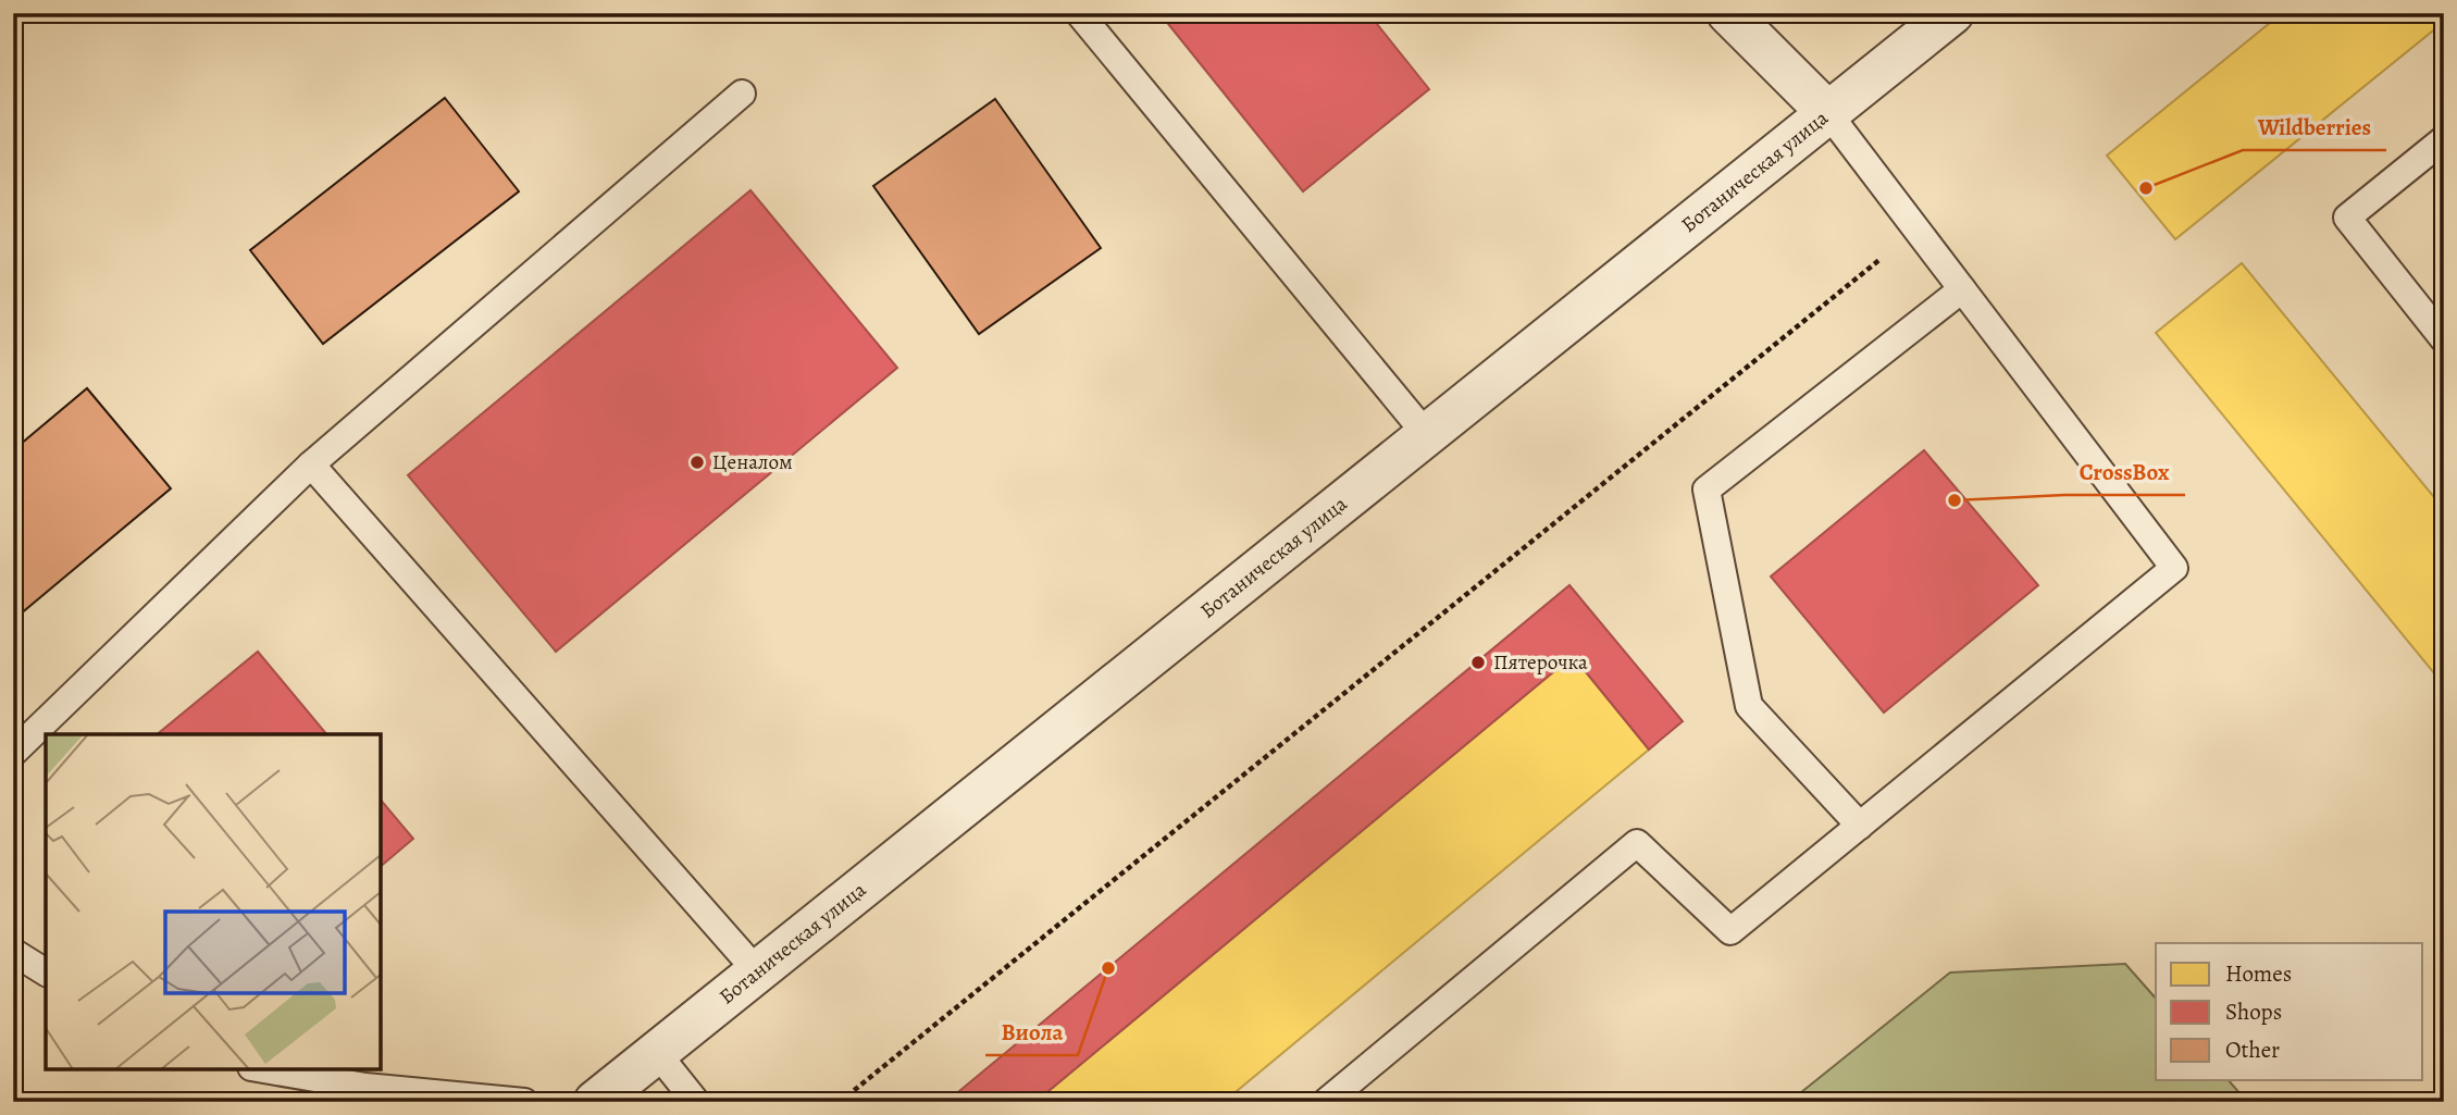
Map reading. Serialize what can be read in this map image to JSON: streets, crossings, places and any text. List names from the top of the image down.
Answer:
{
  "streets": {
    "street": ["Ботаническая улица"]
  },
  "places": [
    "Wildberries",
    "Ценалом",
    "CrossBox",
    "Пятерочка",
    "Виола"
  ],
  "legend": ["Homes", "Shops", "Other"]
}
